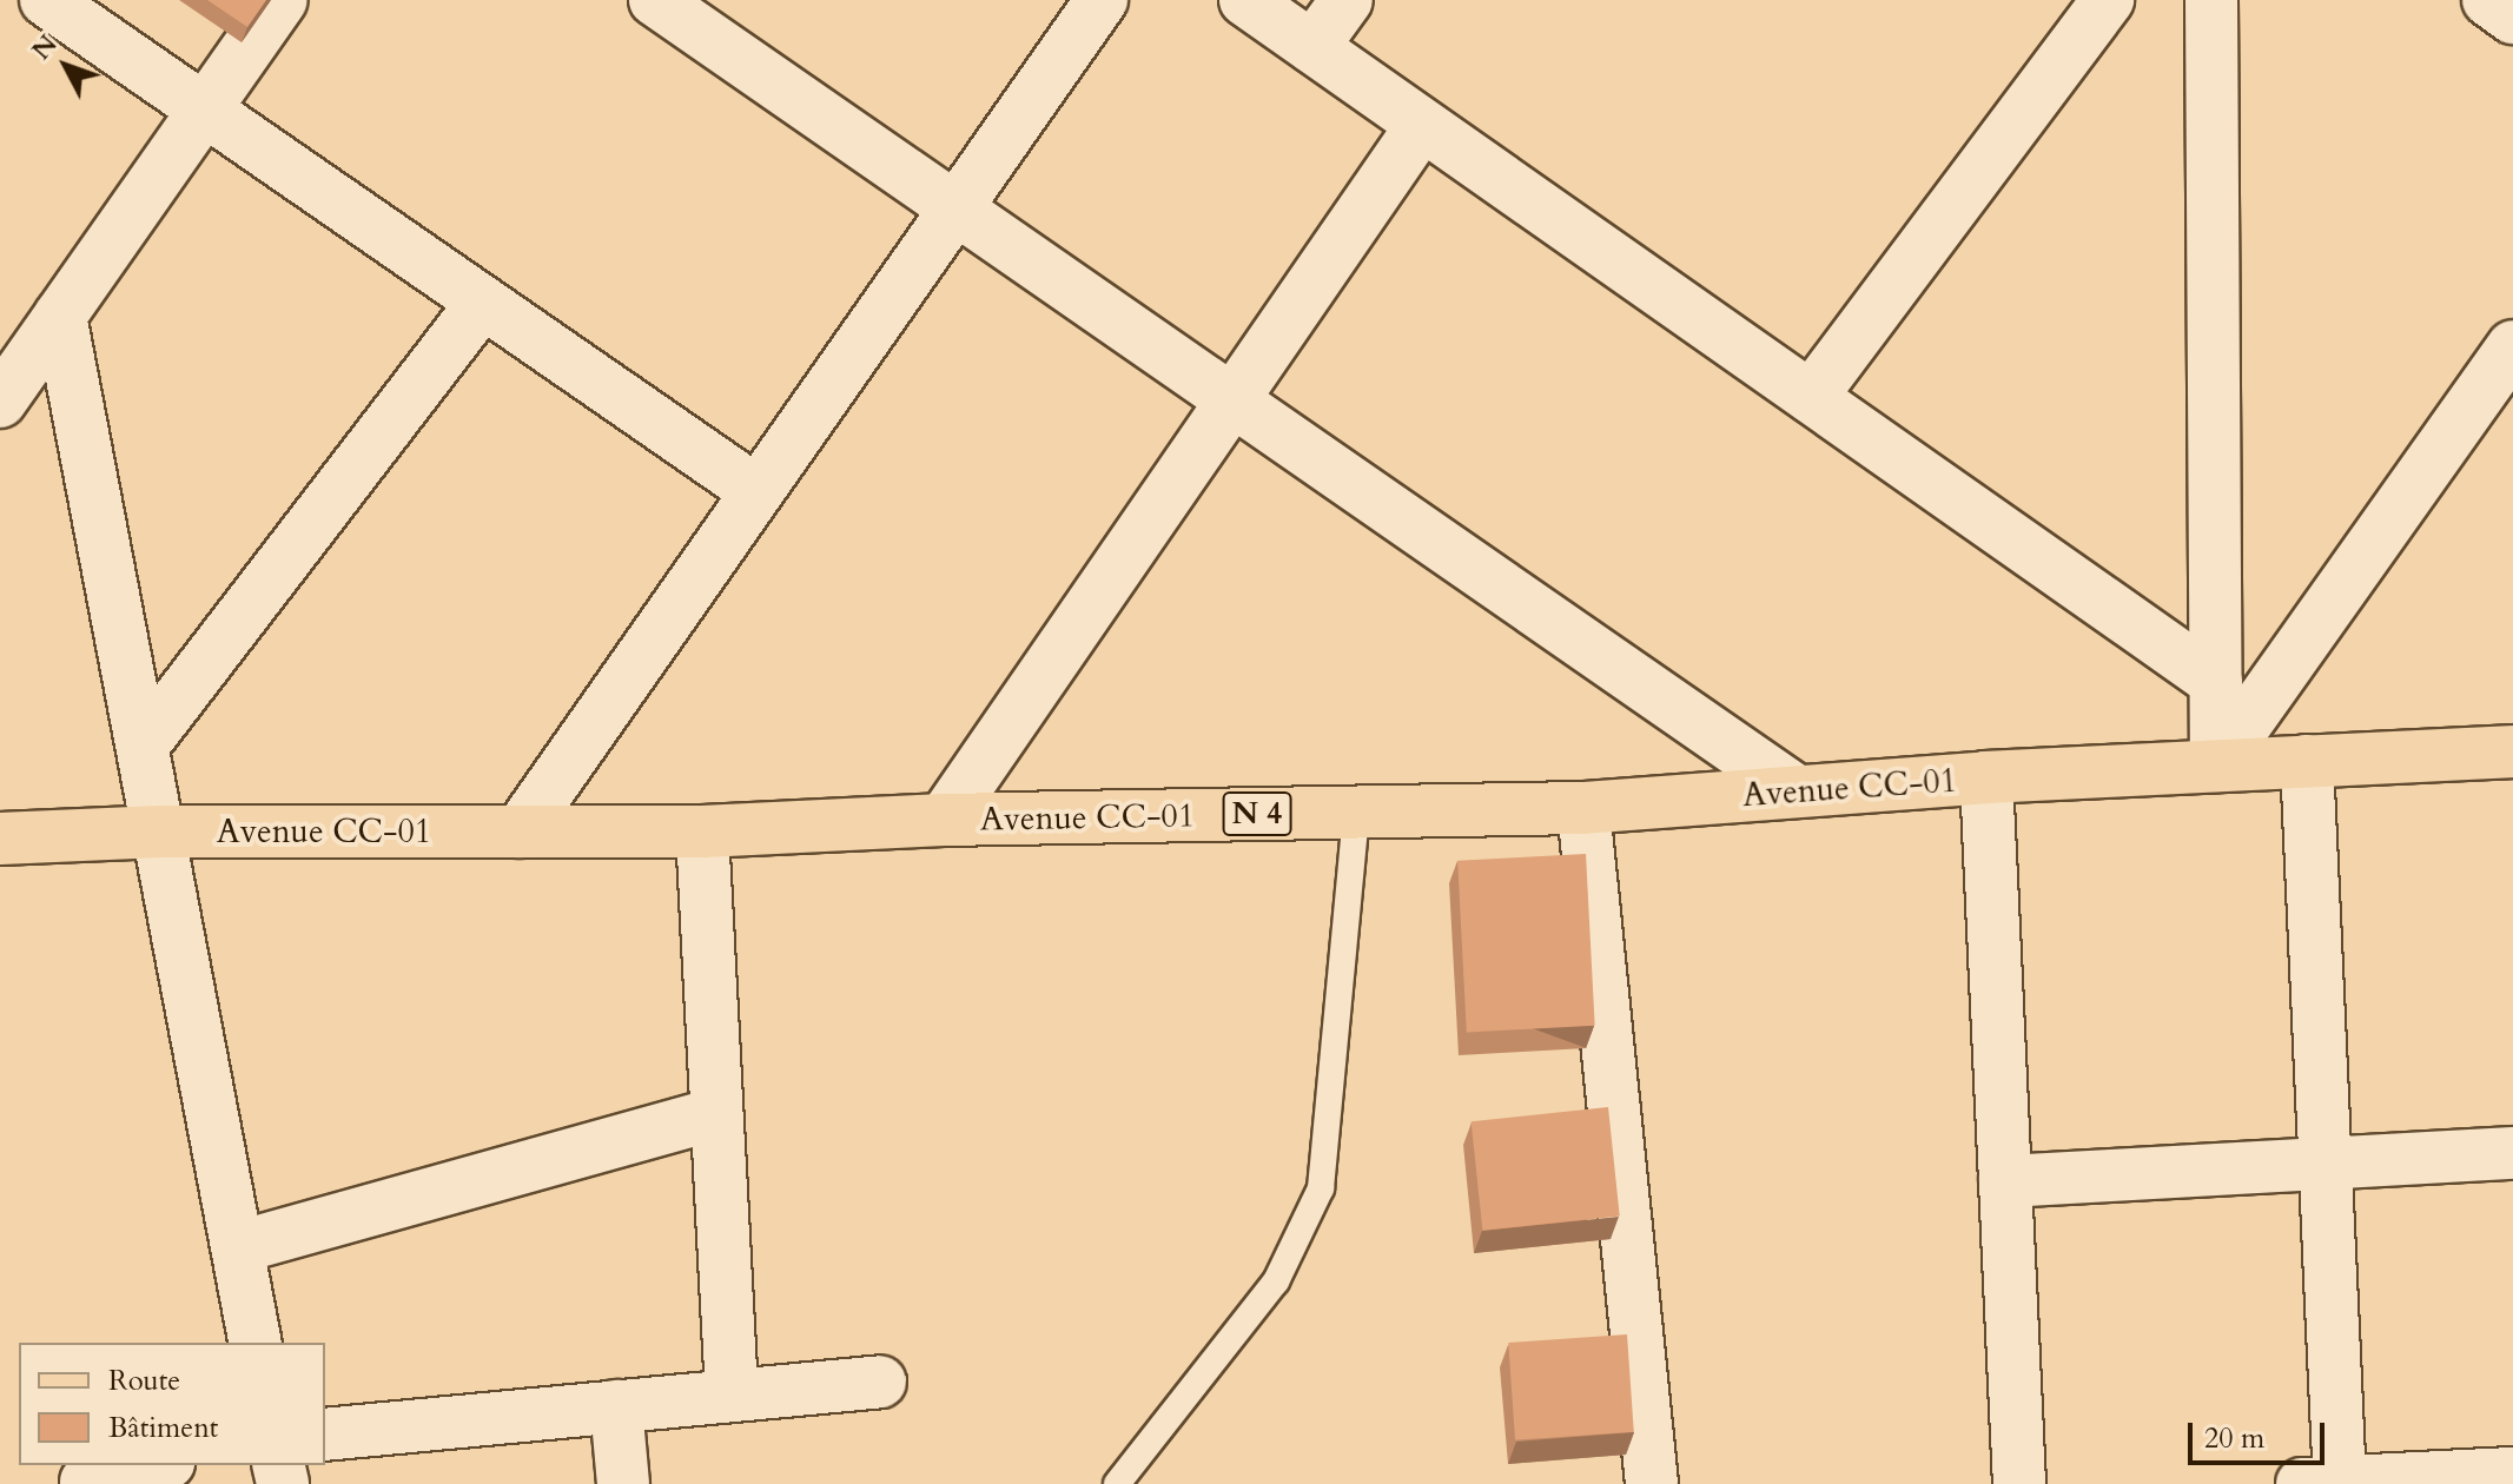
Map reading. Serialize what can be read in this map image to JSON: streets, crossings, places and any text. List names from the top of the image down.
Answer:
{
  "streets": {
    "main road": ["Avenue CC-01", "N 4"]
  },
  "legend": ["Route", "Bâtiment"],
  "scale_bar": "20 m",
  "north": "top left"
}
